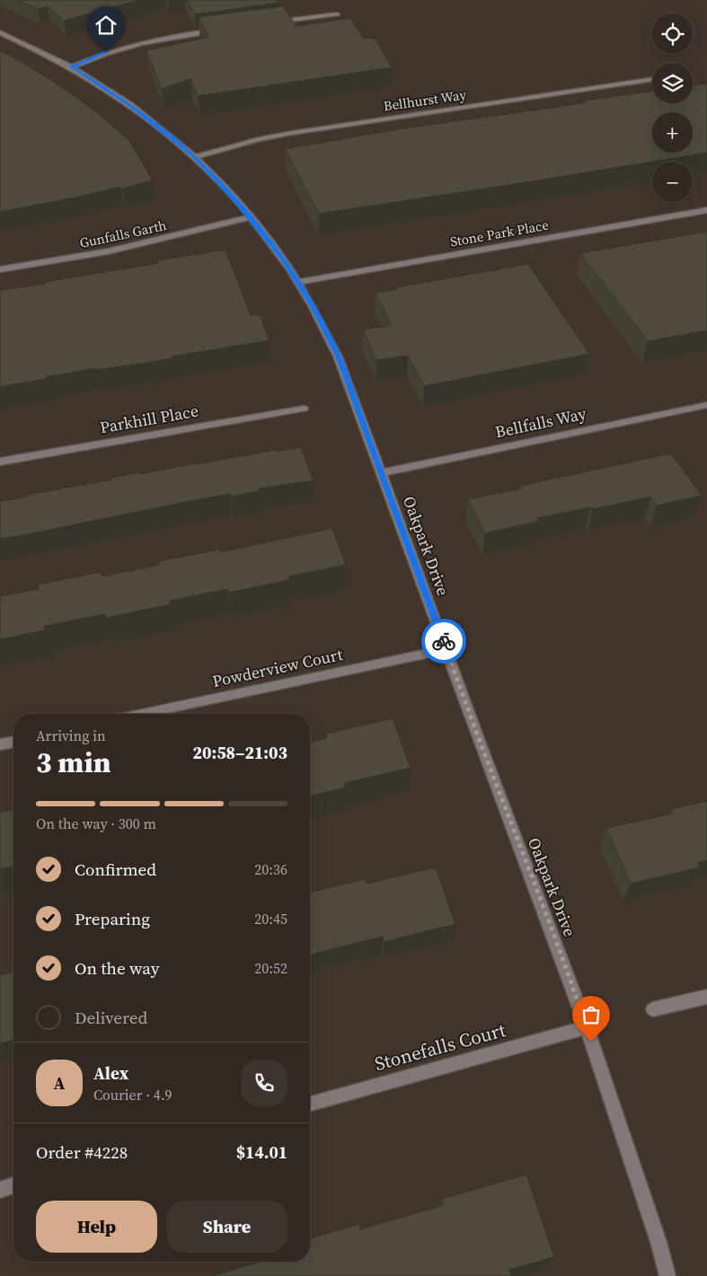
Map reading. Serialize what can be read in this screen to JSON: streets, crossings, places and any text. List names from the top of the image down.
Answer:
{
  "streets": {
    "street": [
      "Bellhurst Way",
      "Stone Park Place",
      "Gunfalls Garth",
      "Parkhill Place",
      "Bellfalls Way",
      "Oakpark Drive",
      "Powderview Court",
      "Stonefalls Court"
    ]
  },
  "crossings": [
    ["Bellhurst Way", "Oakpark Drive"],
    ["Stone Park Place", "Oakpark Drive"],
    ["Gunfalls Garth", "Oakpark Drive"],
    ["Bellfalls Way", "Oakpark Drive"],
    ["Oakpark Drive", "Powderview Court"],
    ["Oakpark Drive", "Stonefalls Court"]
  ],
  "page": {
    "map_buttons": ["+", "−"],
    "heading": ["3 min", "Arriving in", "20:58–21:03"],
    "panel": [
      "Alex",
      "Courier · 4.9",
      "Order #4228",
      "$14.01"
    ],
    "bar": "On the way · 300 m",
    "list": [
      ["Confirmed", "20:36"],
      ["Preparing", "20:45"],
      ["On the way", "20:52"],
      "Delivered"
    ],
    "round": "A",
    "buttons": ["Help", "Share"]
  }
}
